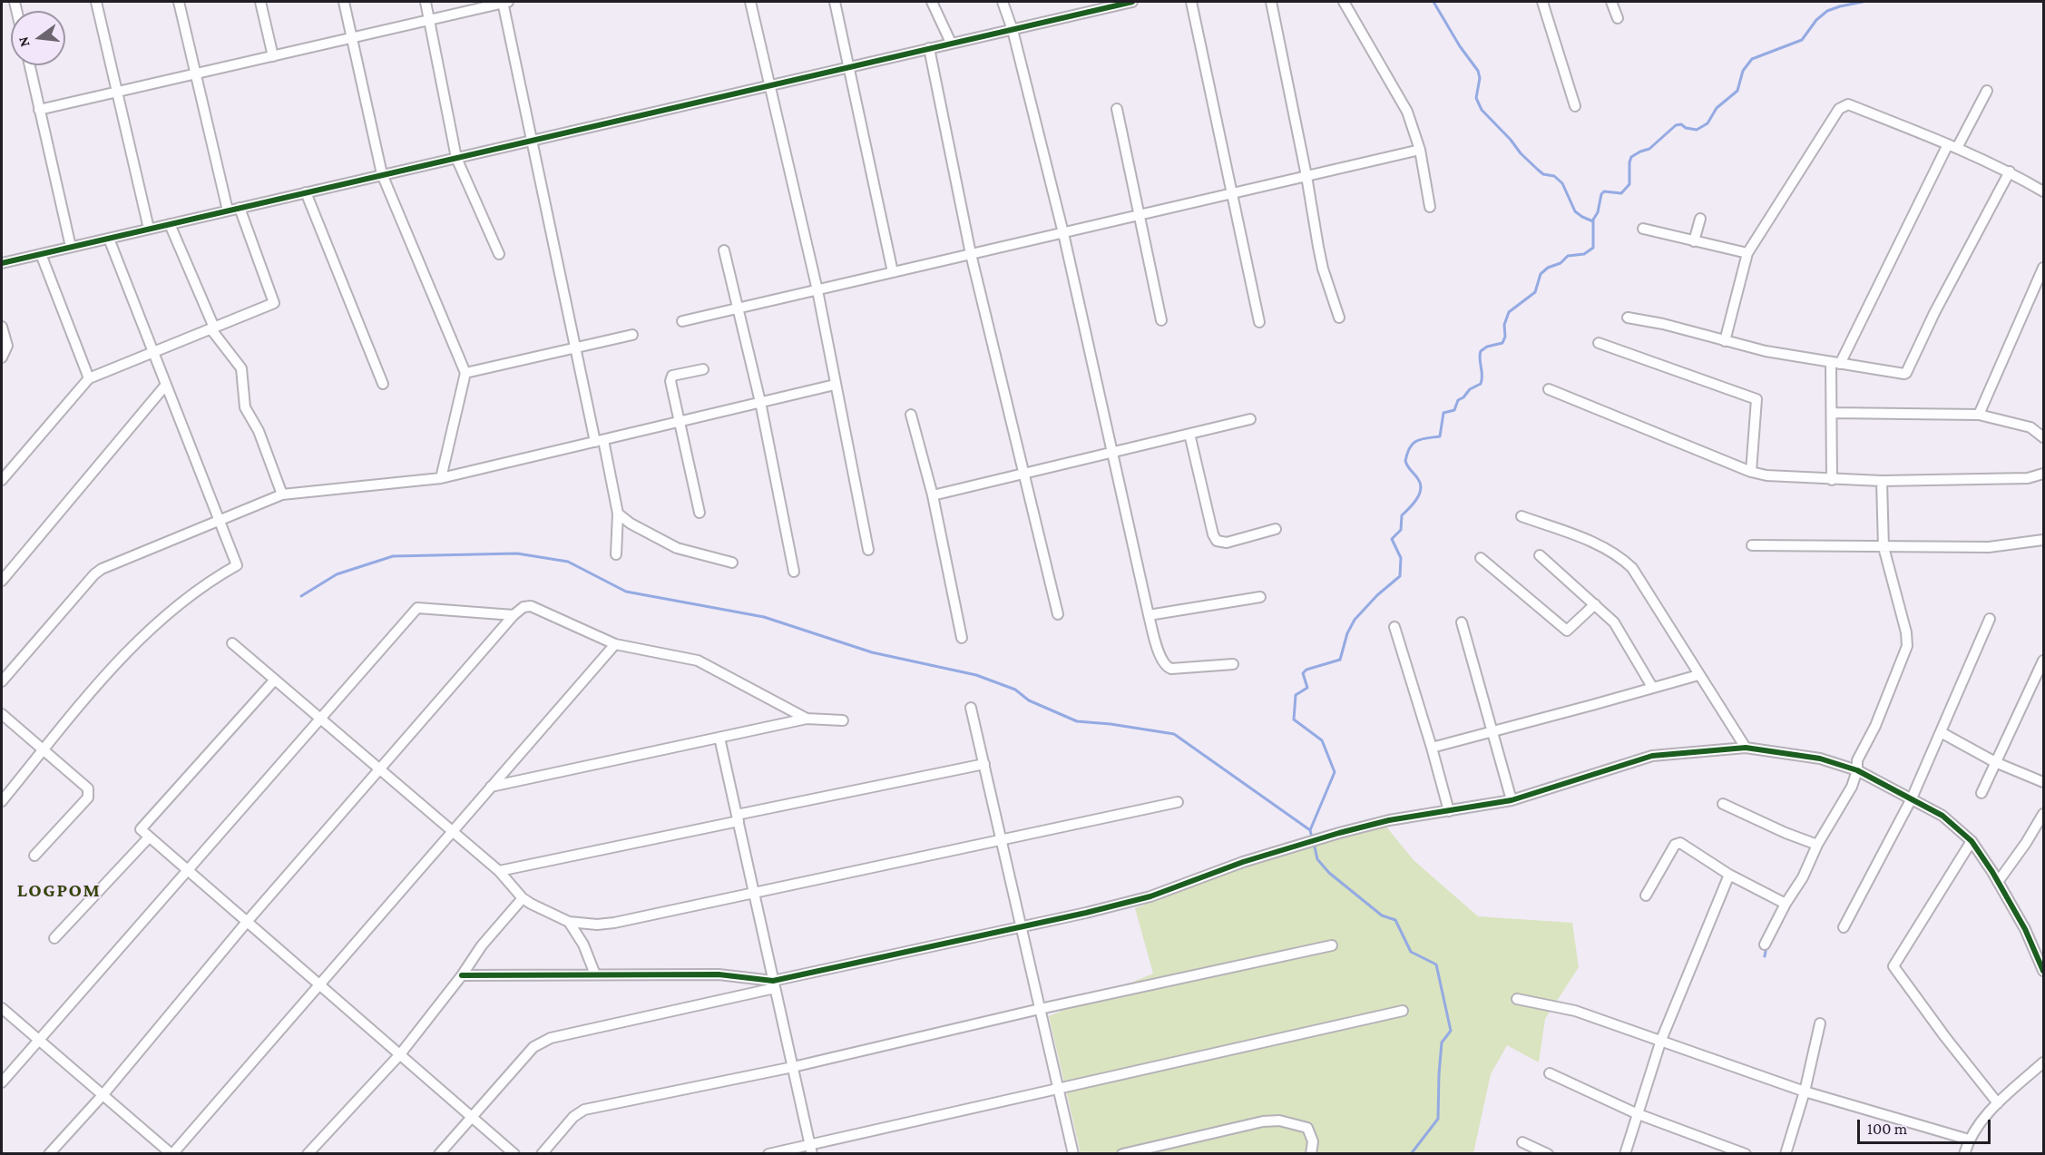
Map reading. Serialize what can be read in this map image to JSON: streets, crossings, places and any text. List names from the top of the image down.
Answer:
{
  "districts": ["LOGPOM"],
  "scale_bar": "100 m",
  "north": "left"
}
